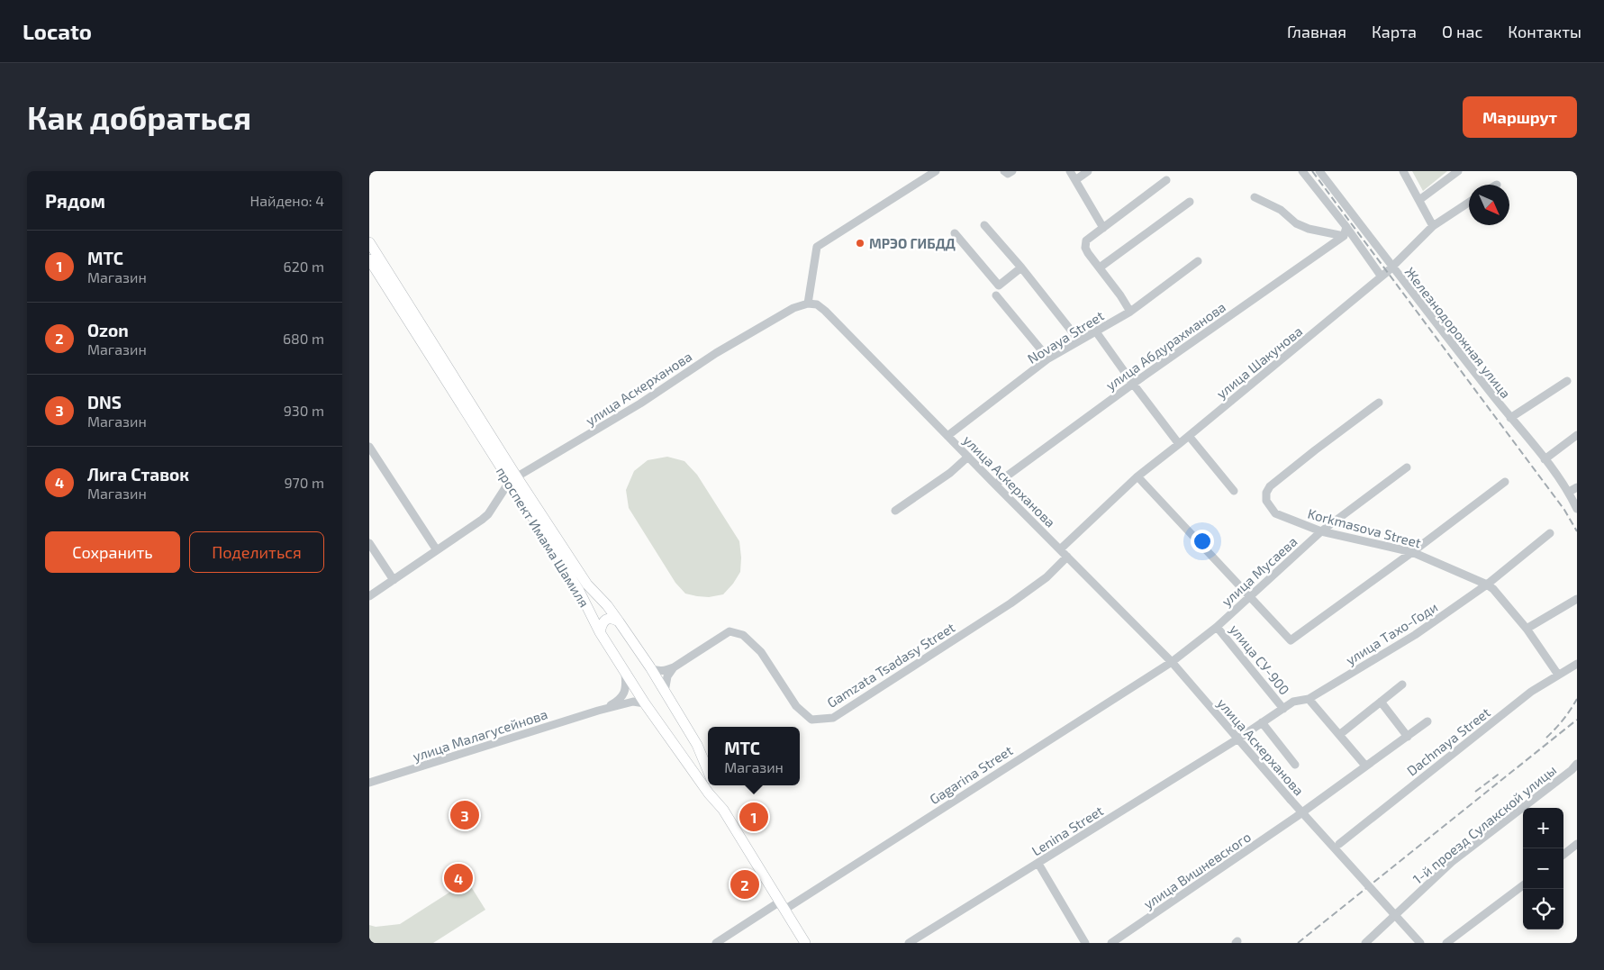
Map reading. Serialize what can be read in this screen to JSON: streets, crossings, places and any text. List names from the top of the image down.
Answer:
{
  "streets": {
    "main road": ["проспект Имама Шамиля"],
    "street": [
      "Железнодорожная улица",
      "Novaya Street",
      "улица Абдурахманова",
      "улица Шакунова",
      "улица Аскерханова",
      "Korkmasova Street",
      "улица Мусаева",
      "улица Тахо-Годи",
      "улица СУ-900",
      "Gamzata Tsadasy Street",
      "улица Малагусейнова",
      "Dachnaya Street",
      "Gagarina Street",
      "1-й проезд Сулакской улицы",
      "Lenina Street",
      "улица Вишневского"
    ]
  },
  "crossings": [
    ["Железнодорожная улица", "улица Шакунова"],
    ["Novaya Street", "улица Аскерханова"],
    ["улица Абдурахманова", "улица Аскерханова"],
    ["улица Шакунова", "улица Аскерханова"],
    ["улица Аскерханова", "проспект Имама Шамиля"],
    ["улица Аскерханова", "улица Мусаева"],
    ["улица Аскерханова", "улица Тахо-Годи"],
    ["улица Аскерханова", "Gamzata Tsadasy Street"],
    ["улица Аскерханова", "Gagarina Street"],
    ["улица Аскерханова", "Lenina Street"],
    ["Korkmasova Street", "улица Мусаева"],
    ["Korkmasova Street", "улица Тахо-Годи"],
    ["Korkmasova Street", "Dachnaya Street"],
    ["проспект Имама Шамиля", "Gagarina Street"],
    ["улица Мусаева", "улица СУ-900"],
    ["улица Мусаева", "Gagarina Street"],
    ["улица Тахо-Годи", "улица СУ-900"],
    ["улица Тахо-Годи", "Lenina Street"],
    ["улица СУ-900", "улица Вишневского"]
  ],
  "places": ["МРЭО ГИБДД"],
  "north": "bottom right",
  "page": {
    "header": "Locato",
    "nav": [
      "Главная",
      "Карта",
      "О нас",
      "Контакты"
    ],
    "buttons": [
      "Маршрут",
      ["Сохранить", "Поделиться"]
    ],
    "title": "Как добраться",
    "heading": ["Рядом", "Найдено: 4"],
    "list": [
      {
        "mark": "1",
        "name": "МТС",
        "note": "Магазин",
        "value": "620 m"
      },
      {
        "mark": "2",
        "name": "Ozon",
        "note": "Магазин",
        "value": "680 m"
      },
      {
        "mark": "3",
        "name": "DNS",
        "note": "Магазин",
        "value": "930 m"
      },
      {
        "mark": "4",
        "name": "Лига Ставок",
        "note": "Магазин",
        "value": "970 m"
      }
    ],
    "popup": ["МТС", "Магазин"],
    "pins": [
      "3",
      "1",
      "4",
      "2"
    ],
    "map_buttons": ["+", "−"]
  }
}
